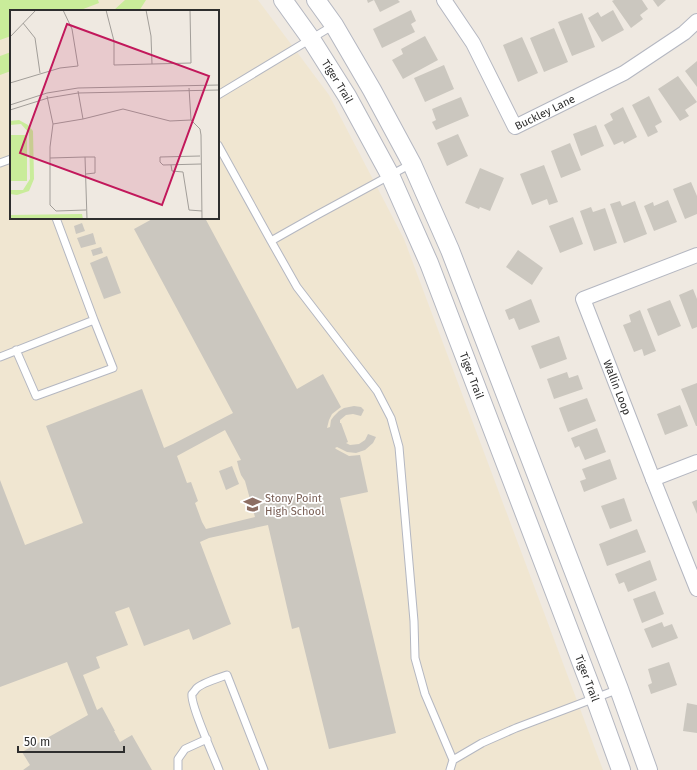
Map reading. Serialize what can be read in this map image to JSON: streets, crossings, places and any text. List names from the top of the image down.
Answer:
{
  "streets": {
    "street": ["Tiger Trail", "Buckley Lane", "Wallin Loop"]
  },
  "places": {
    "school or university": ["Stony Point High School"]
  },
  "scale_bar": "50 m"
}
